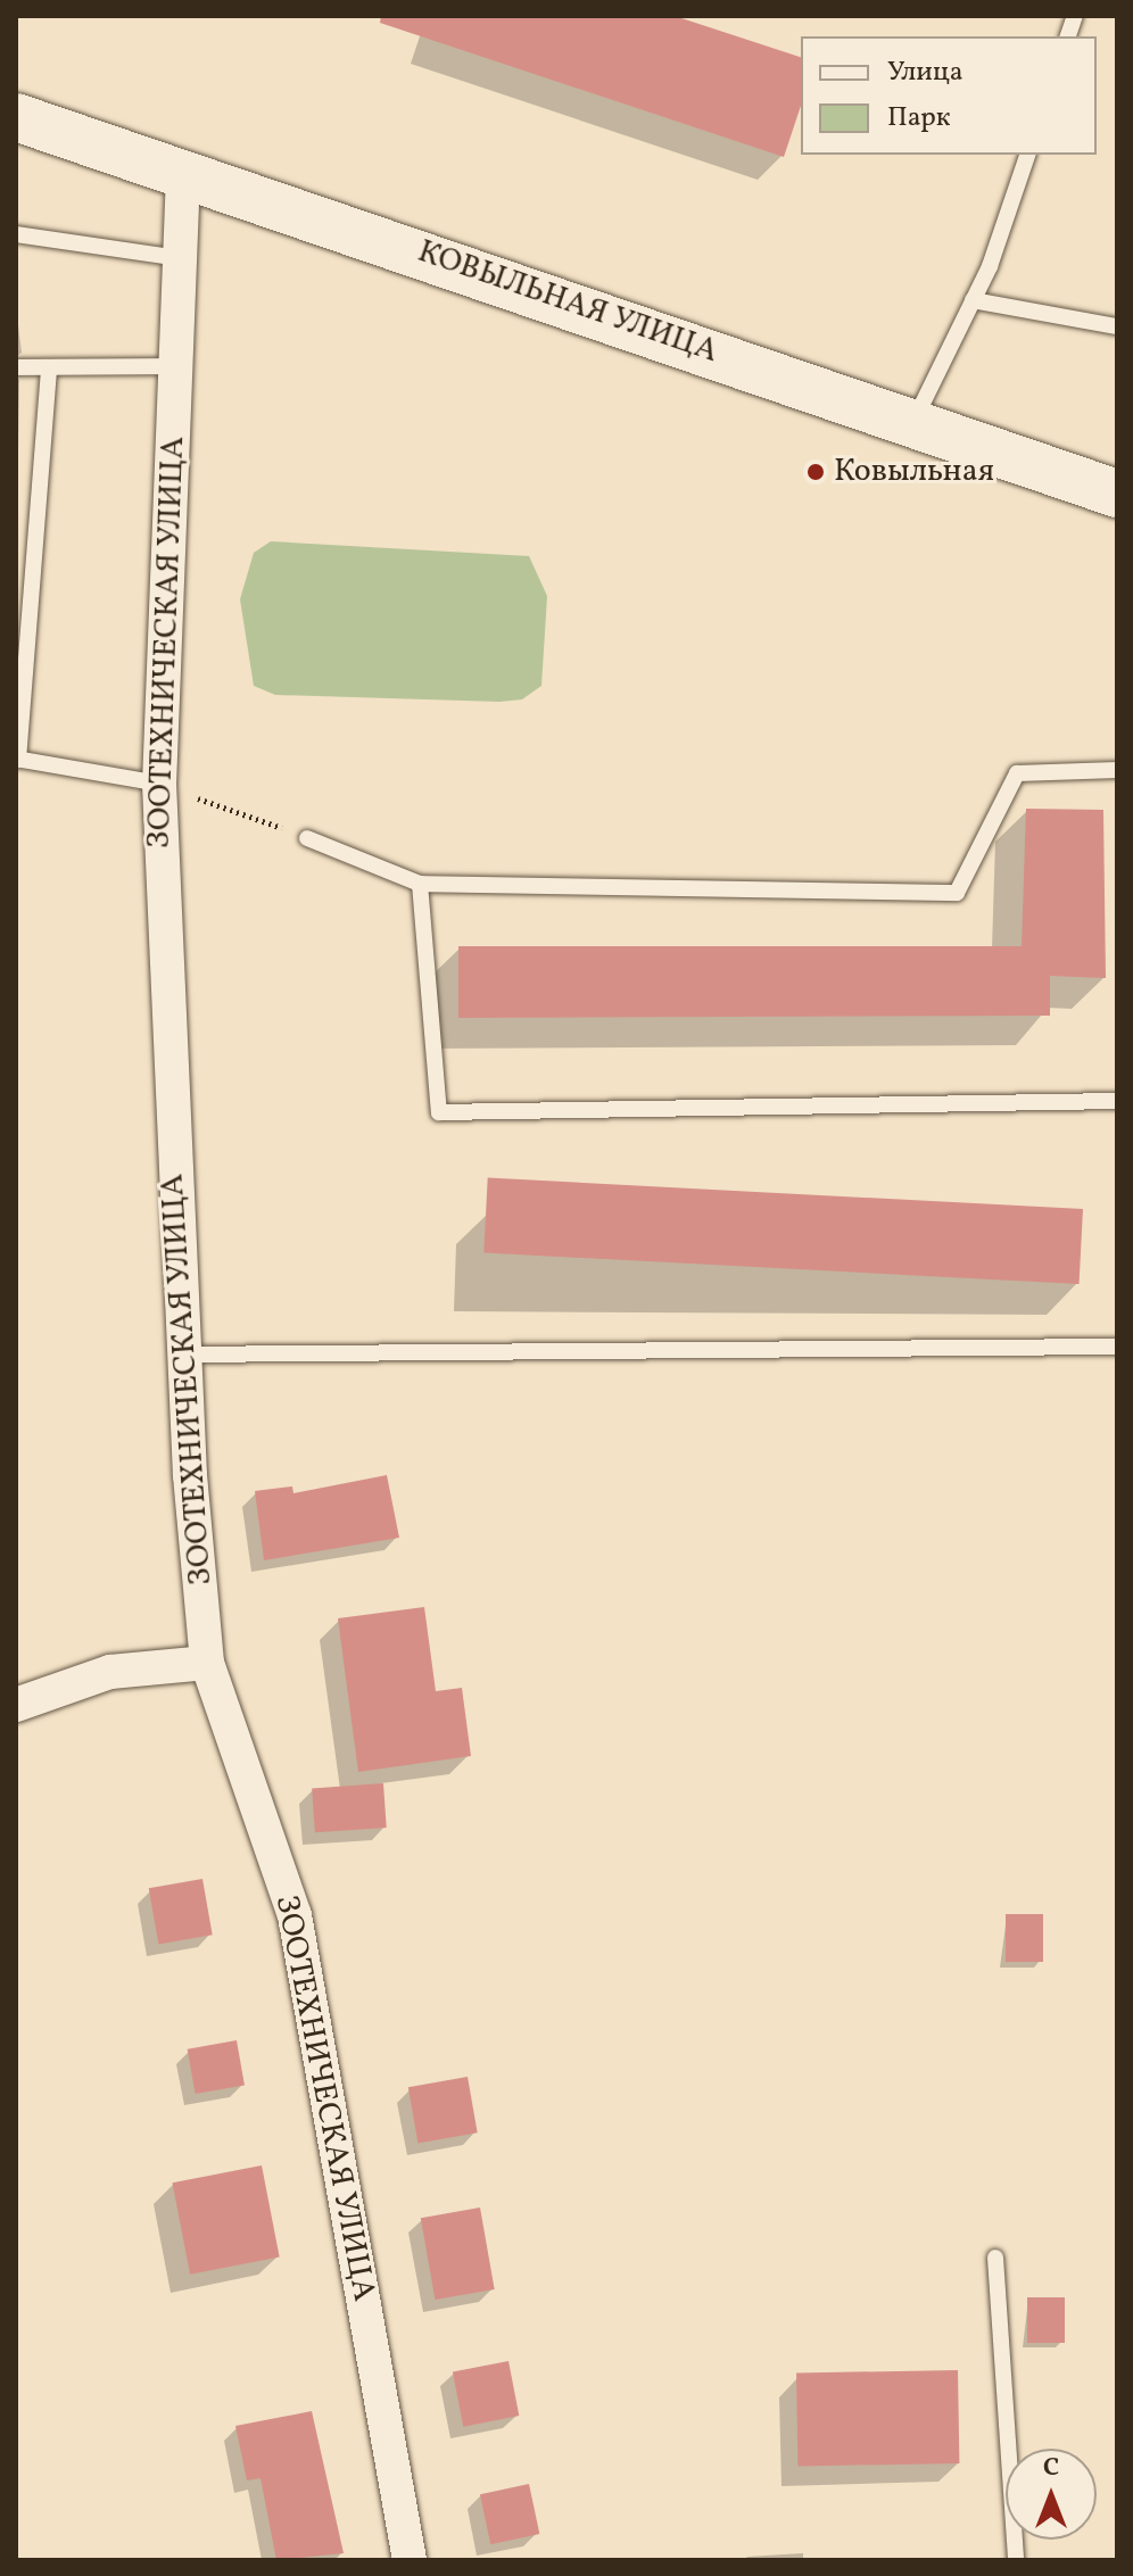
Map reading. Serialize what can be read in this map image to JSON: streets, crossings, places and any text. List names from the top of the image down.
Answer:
{
  "streets": {
    "main road": ["КОВЫЛЬНАЯ УЛИЦА"],
    "street": ["ЗООТЕХНИЧЕСКАЯ УЛИЦА"]
  },
  "crossings": [
    ["КОВЫЛЬНАЯ УЛИЦА", "ЗООТЕХНИЧЕСКАЯ УЛИЦА"]
  ],
  "places": ["Ковыльная"],
  "legend": ["Улица", "Парк"],
  "north": "top"
}
